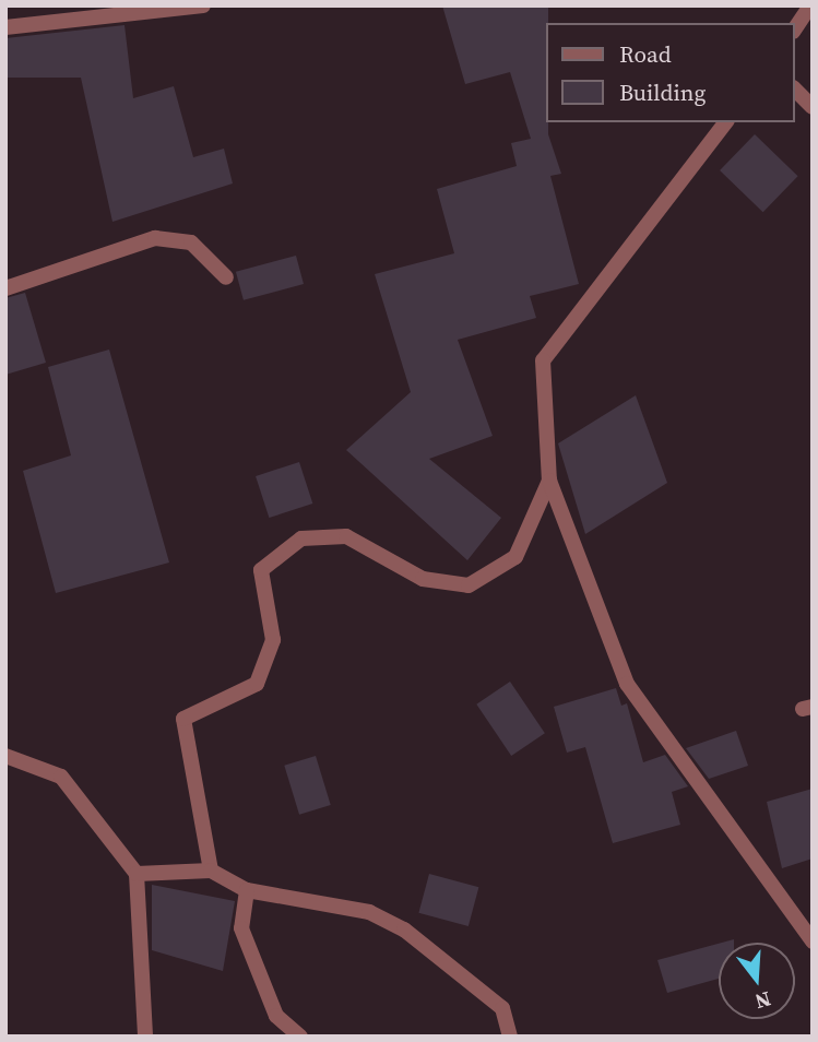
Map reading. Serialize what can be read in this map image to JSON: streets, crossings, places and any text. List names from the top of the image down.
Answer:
{
  "legend": ["Road", "Building"],
  "north": "bottom"
}
